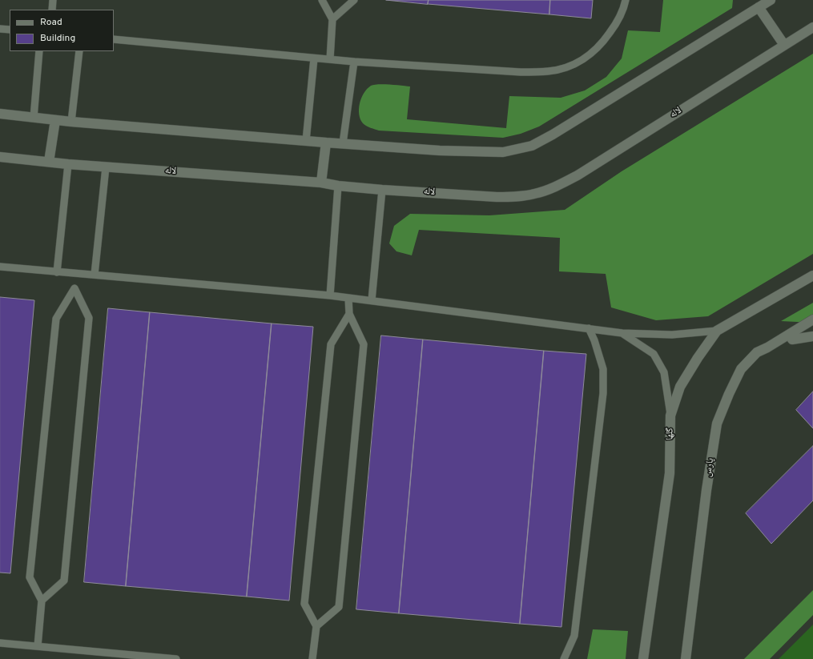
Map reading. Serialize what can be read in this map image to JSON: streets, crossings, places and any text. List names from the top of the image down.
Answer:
{
  "streets": {
    "street": ["لاله", "گلها", "پارس"]
  },
  "legend": ["Road", "Building"]
}
